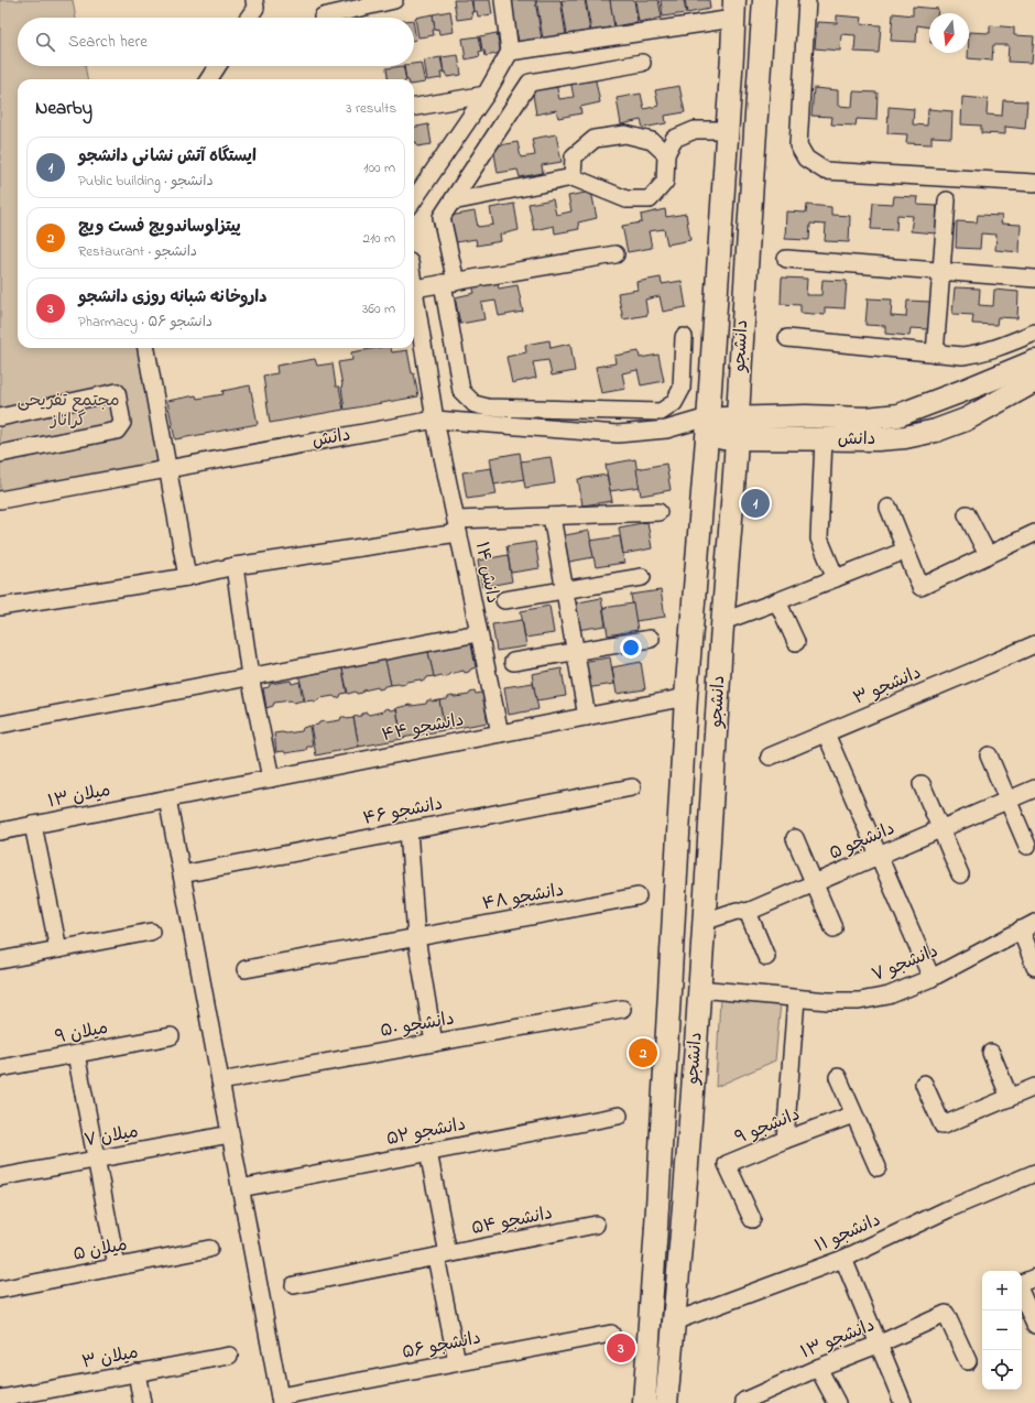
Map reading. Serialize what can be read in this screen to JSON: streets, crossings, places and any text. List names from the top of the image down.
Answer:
{
  "streets": {
    "main road": ["دانشجو", "دانش"],
    "street": [
      "دانش ۱۴",
      "دانشجو ۳",
      "دانشجو ۴۴",
      "میلان ۱۳",
      "دانشجو ۴۶",
      "دانشجو ۵",
      "دانشجو ۴۸",
      "دانشجو ۷",
      "دانشجو ۵۰",
      "میلان ۹",
      "دانشجو ۹",
      "دانشجو ۵۲",
      "میلان ۷",
      "دانشجو ۵۴",
      "دانشجو ۱۱",
      "میلان ۵",
      "دانشجو ۱۳",
      "دانشجو ۵۶",
      "میلان ۳"
    ]
  },
  "crossings": [
    ["دانشجو", "دانش"],
    ["دانشجو", "دانشجو ۴۴"],
    ["دانشجو", "دانشجو ۵"],
    ["دانشجو", "دانشجو ۷"],
    ["دانشجو", "دانشجو ۱۱"],
    ["دانش", "دانش ۱۴"],
    ["دانش ۱۴", "دانشجو ۴۴"],
    ["دانشجو ۴۴", "میلان ۱۳"]
  ],
  "parks": ["مجتمع تفریحی گراناز"],
  "north": "bottom",
  "page": {
    "search": "Search here",
    "heading": ["Nearby", "3 results"],
    "list": [
      {
        "mark": "1",
        "name": "ایستگاه آتش نشانی دانشجو",
        "note": "Public building · دانشجو",
        "value": "100 m"
      },
      {
        "mark": "2",
        "name": "پیتزاوساندویچ فست ویچ",
        "note": "Restaurant · دانشجو",
        "value": "210 m"
      },
      {
        "mark": "3",
        "name": "داروخانه شبانه روزی دانشجو",
        "note": "Pharmacy · دانشجو ۵۶",
        "value": "360 m"
      }
    ],
    "pins": ["1", "2", "3"],
    "map_buttons": ["+", "−"]
  }
}
